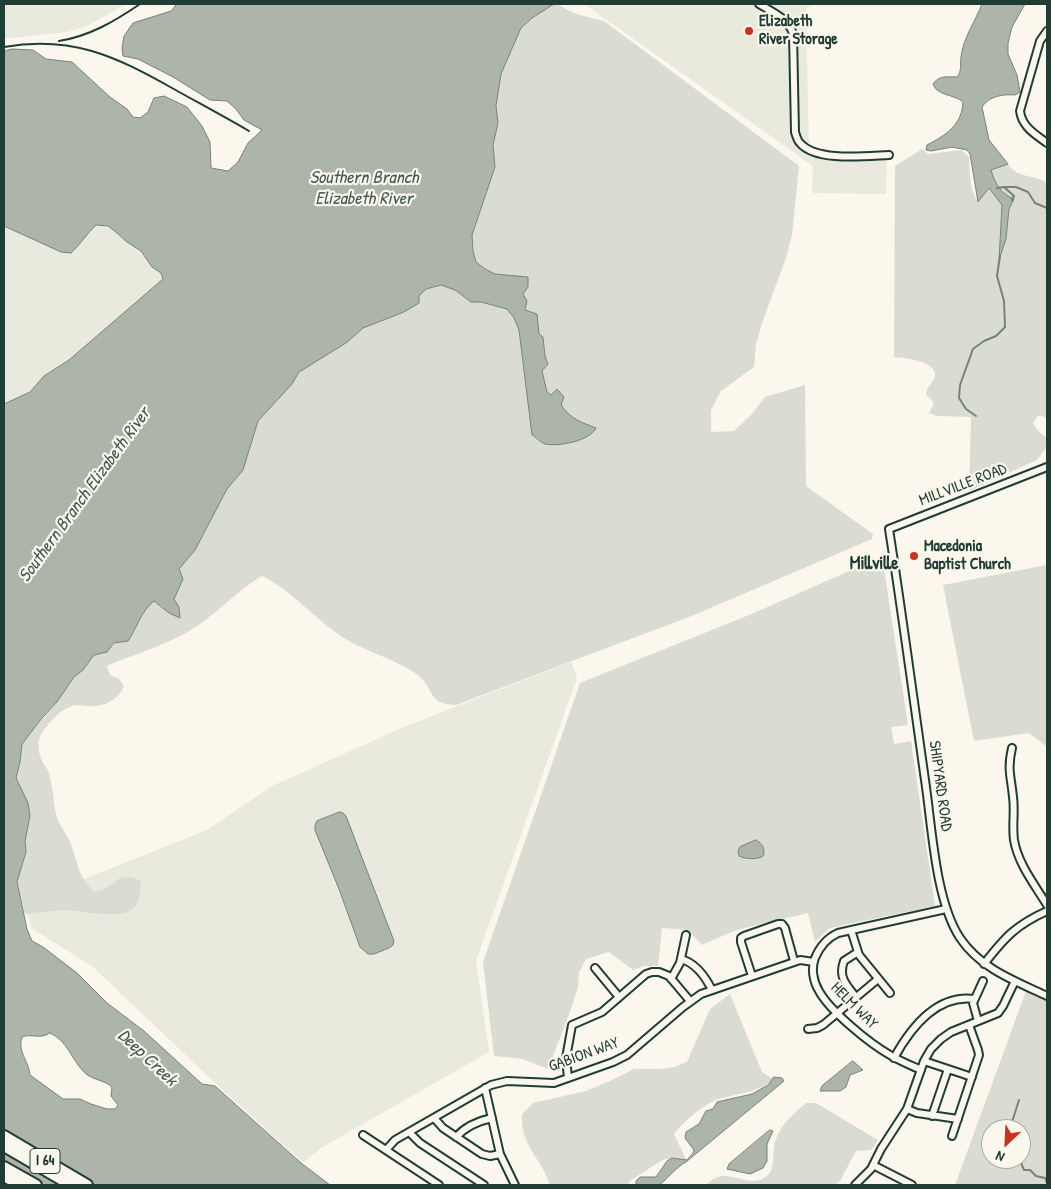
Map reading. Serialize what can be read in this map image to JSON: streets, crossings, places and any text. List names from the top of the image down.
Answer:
{
  "streets": {
    "highway": ["I 64"],
    "street": [
      "MILLVILLE ROAD",
      "SHIPYARD ROAD",
      "HELM WAY",
      "GABION WAY"
    ]
  },
  "crossings": [
    ["MILLVILLE ROAD", "SHIPYARD ROAD"],
    ["HELM WAY", "GABION WAY"]
  ],
  "districts": ["Millville"],
  "water": ["Southern Branch Elizabeth River", "Deep Creek"],
  "places": ["Elizabeth River Storage", "Macedonia Baptist Church"],
  "north": "bottom left"
}
